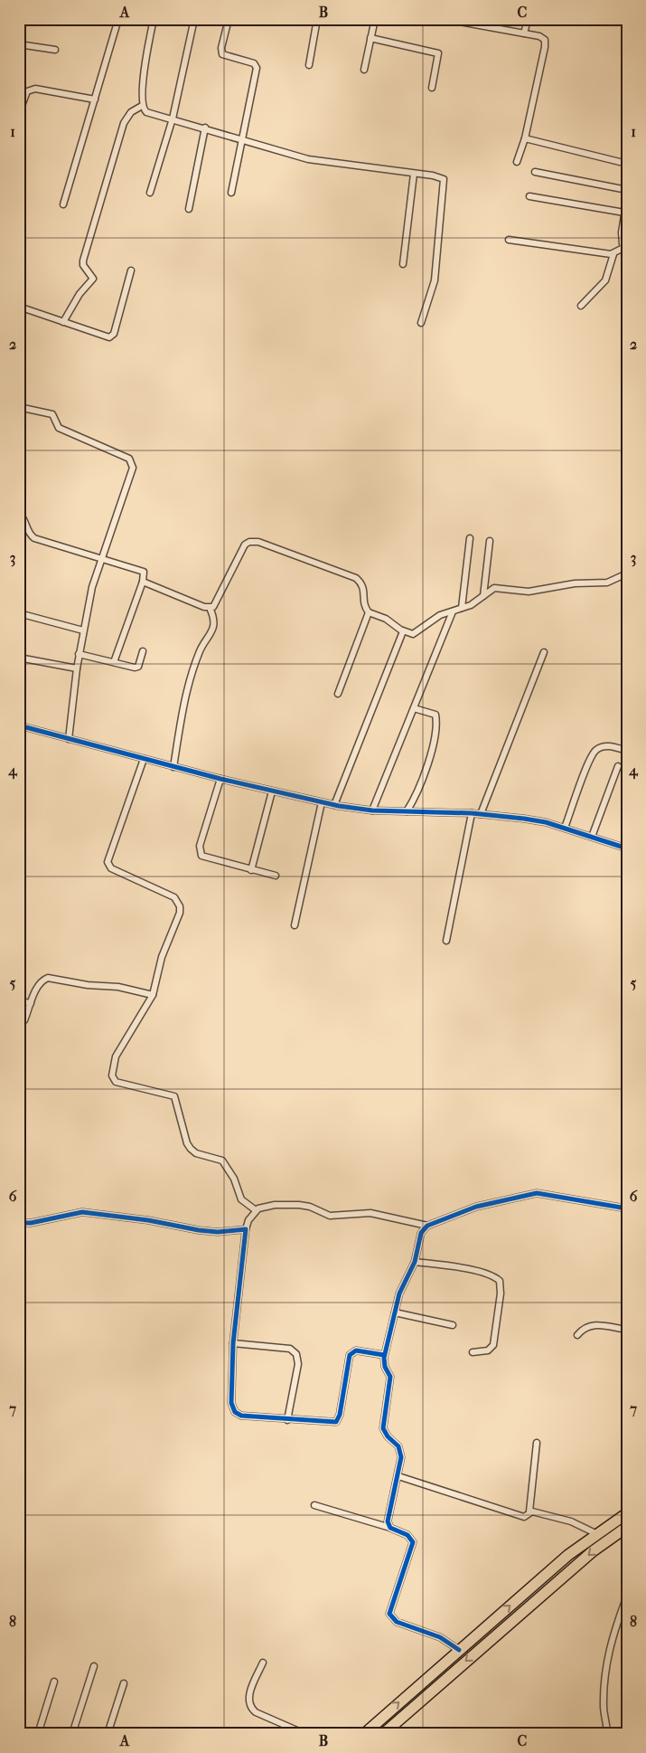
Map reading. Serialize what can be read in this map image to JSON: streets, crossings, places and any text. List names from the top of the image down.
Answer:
{
  "grid": {
    "columns": ["A", "B", "C"],
    "rows": [
      "1",
      "2",
      "3",
      "4",
      "5",
      "6",
      "7",
      "8"
    ]
  }
}
